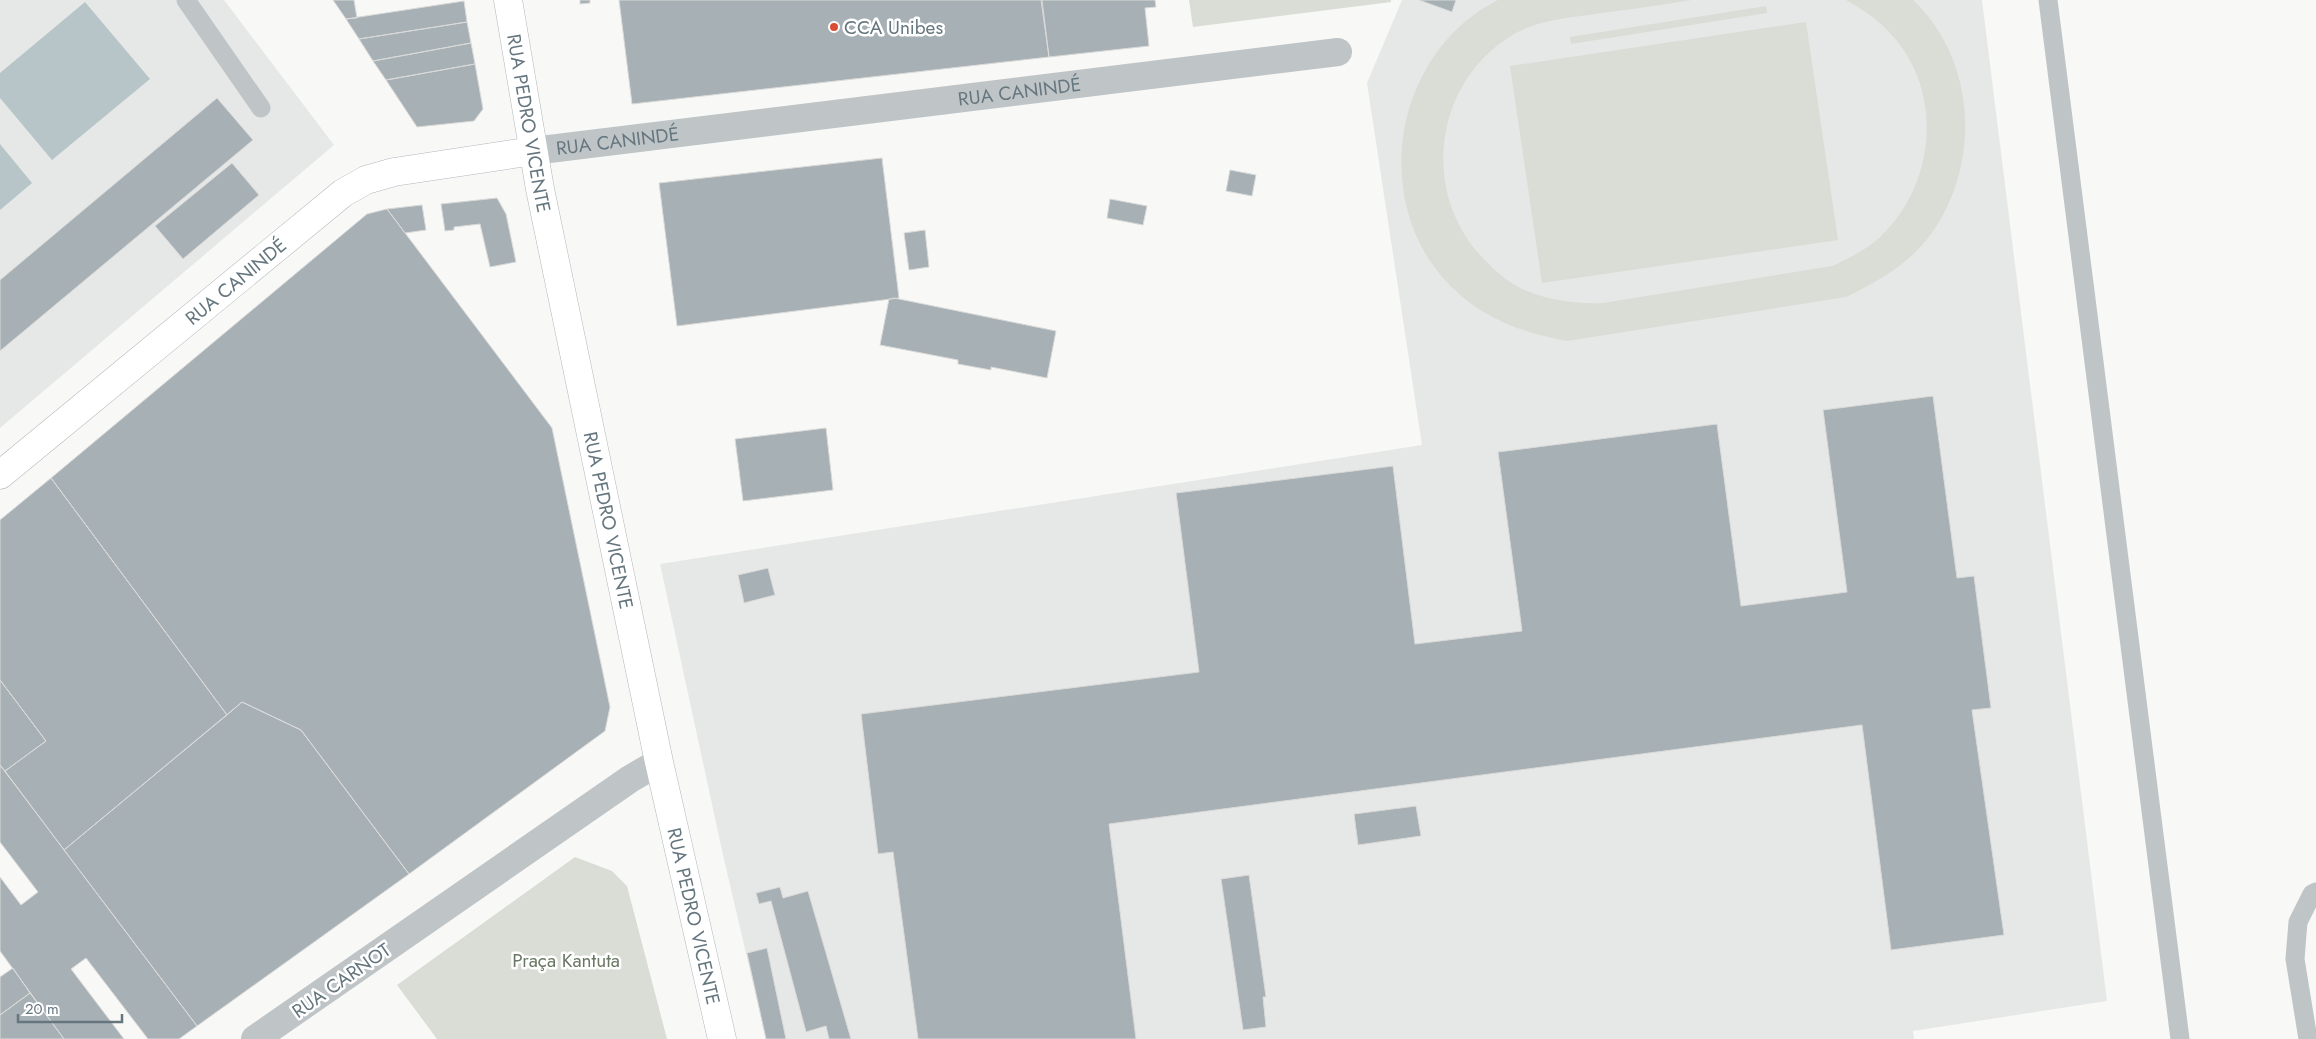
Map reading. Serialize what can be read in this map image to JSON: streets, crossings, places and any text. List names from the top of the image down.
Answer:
{
  "streets": {
    "street": ["RUA CANINDÉ", "RUA PEDRO VICENTE", "RUA CARNOT"]
  },
  "crossings": [
    ["RUA CANINDÉ", "RUA PEDRO VICENTE"],
    ["RUA PEDRO VICENTE", "RUA CARNOT"]
  ],
  "parks": ["Praça Kantuta"],
  "places": ["CCA Unibes"],
  "scale_bar": "20 m"
}
